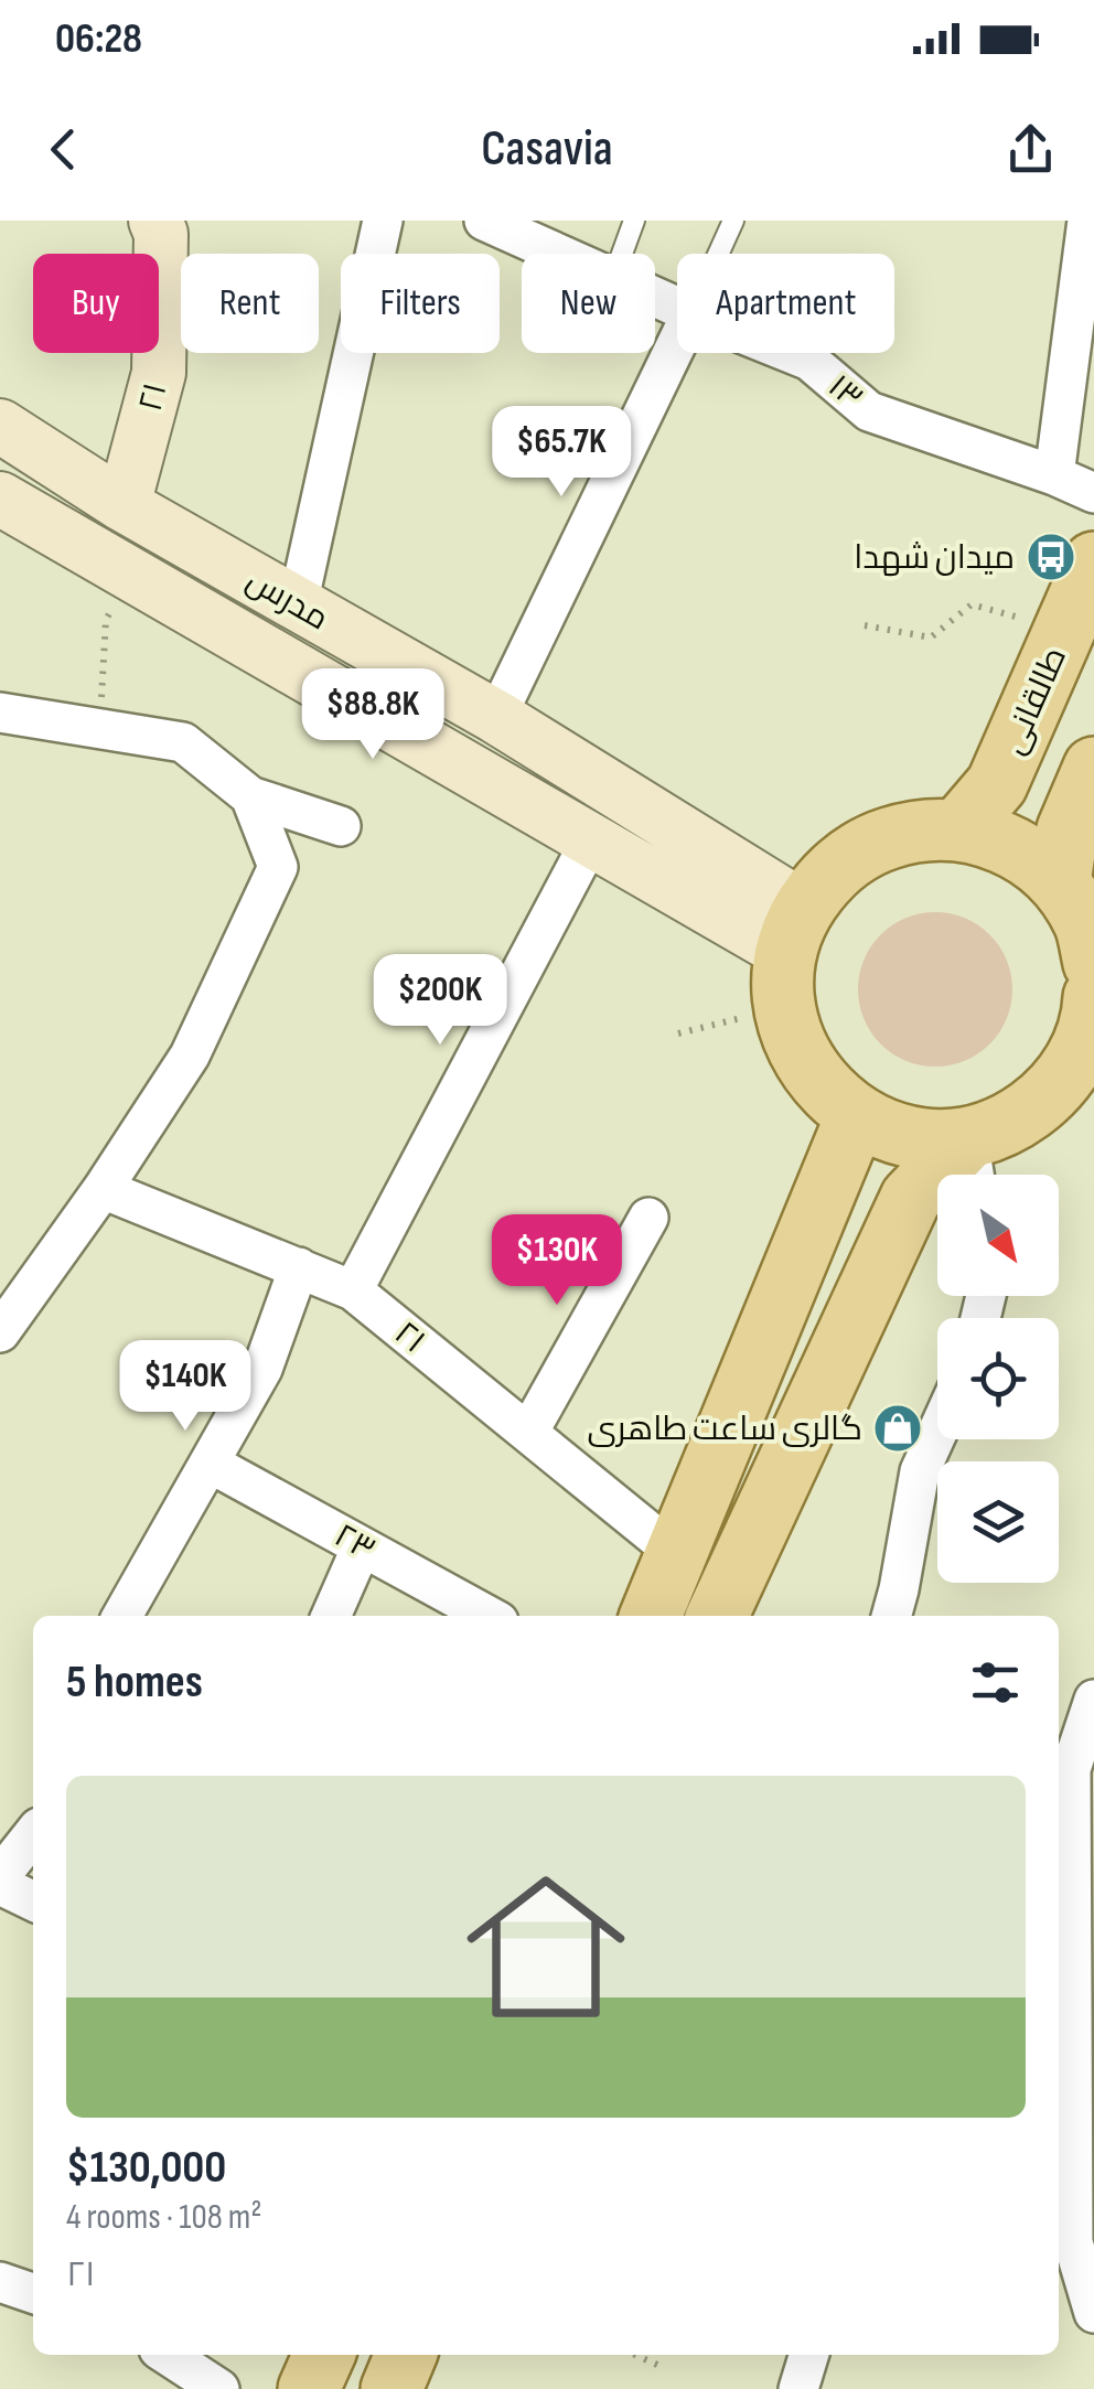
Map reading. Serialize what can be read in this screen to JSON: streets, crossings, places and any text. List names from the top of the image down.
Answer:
{
  "streets": {
    "main road": ["۲۱", "مدرس", "طالقانی"],
    "street": ["۱۳", "۲۳"]
  },
  "crossings": [
    ["۲۱", "مدرس"]
  ],
  "places": {
    "bus stop": ["میدان شهدا"],
    "shop": ["گالری ساعت طاهری"]
  },
  "north": "bottom right",
  "page": {
    "status": "06:28",
    "header": "Casavia",
    "chip": [
      "Buy",
      "Rent",
      "Filters",
      "New",
      "Apartment"
    ],
    "price": [
      "$65.7K",
      "$88.8K",
      "$200K",
      "$130K",
      "$140K"
    ],
    "heading": "5 homes",
    "list": [
      {
        "name": "$130,000",
        "note": "4 rooms · 108 m² · ۲۱"
      }
    ]
  }
}
